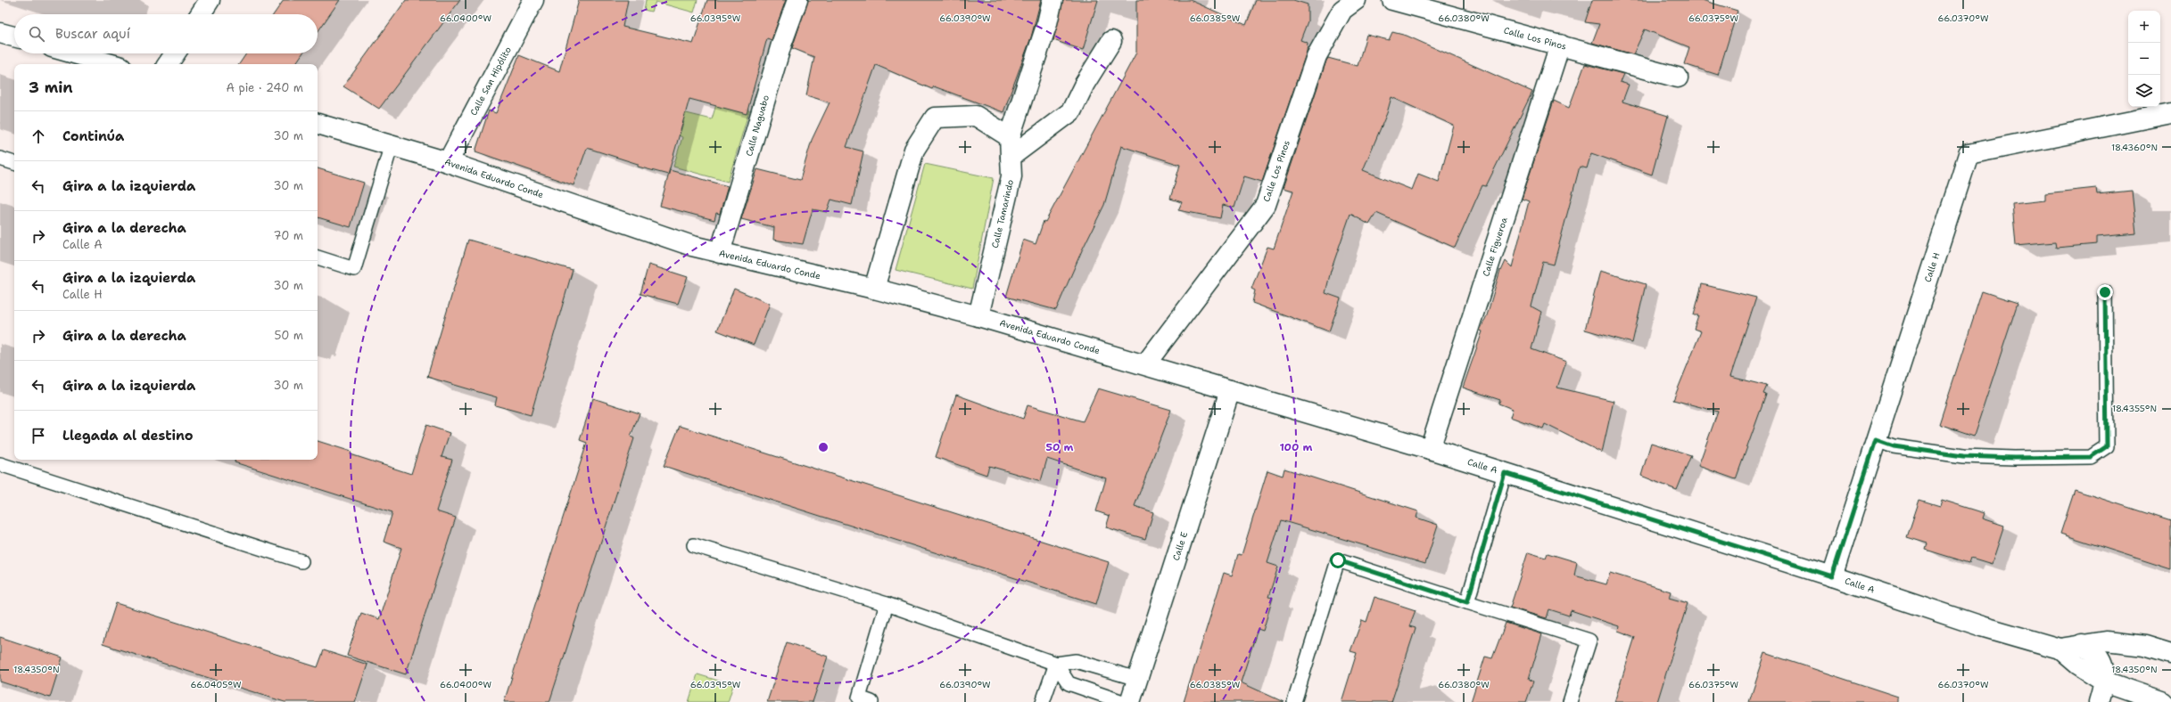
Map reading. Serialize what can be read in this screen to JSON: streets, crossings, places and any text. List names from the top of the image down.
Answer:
{
  "streets": {
    "street": [
      "Calle Los Pinos",
      "Calle San Hipólito",
      "Calle Naguabo",
      "Avenida Eduardo Conde",
      "Calle Tamarindo",
      "Calle Figueroa",
      "Calle H",
      "Calle A",
      "Calle E"
    ]
  },
  "crossings": [
    ["Calle Los Pinos", "Avenida Eduardo Conde"],
    ["Calle Los Pinos", "Calle Figueroa"],
    ["Calle San Hipólito", "Avenida Eduardo Conde"],
    ["Calle Naguabo", "Avenida Eduardo Conde"],
    ["Avenida Eduardo Conde", "Calle Tamarindo"],
    ["Avenida Eduardo Conde", "Calle A"],
    ["Avenida Eduardo Conde", "Calle E"],
    ["Calle Figueroa", "Calle A"],
    ["Calle H", "Calle A"],
    ["Calle A", "Calle E"]
  ],
  "page": {
    "map_buttons": ["+", "−"],
    "search": "Buscar aquí",
    "heading": ["3 min", "A pie · 240 m"],
    "list": [
      ["Continúa", "30 m"],
      ["Gira a la izquierda", "30 m"],
      ["Gira a la derecha", "Calle A", "70 m"],
      ["Gira a la izquierda", "Calle H", "30 m"],
      ["Gira a la derecha", "50 m"],
      ["Gira a la izquierda", "30 m"],
      "Llegada al destino"
    ]
  },
  "coordinates": [
    "66.0400°W",
    "66.0395°W",
    "66.0390°W",
    "66.0385°W",
    "66.0380°W",
    "66.0375°W",
    "66.0370°W",
    "18.4360°N",
    "18.4355°N",
    "18.4350°N",
    "66.0405°W"
  ],
  "rings": ["50 m", "100 m"]
}
